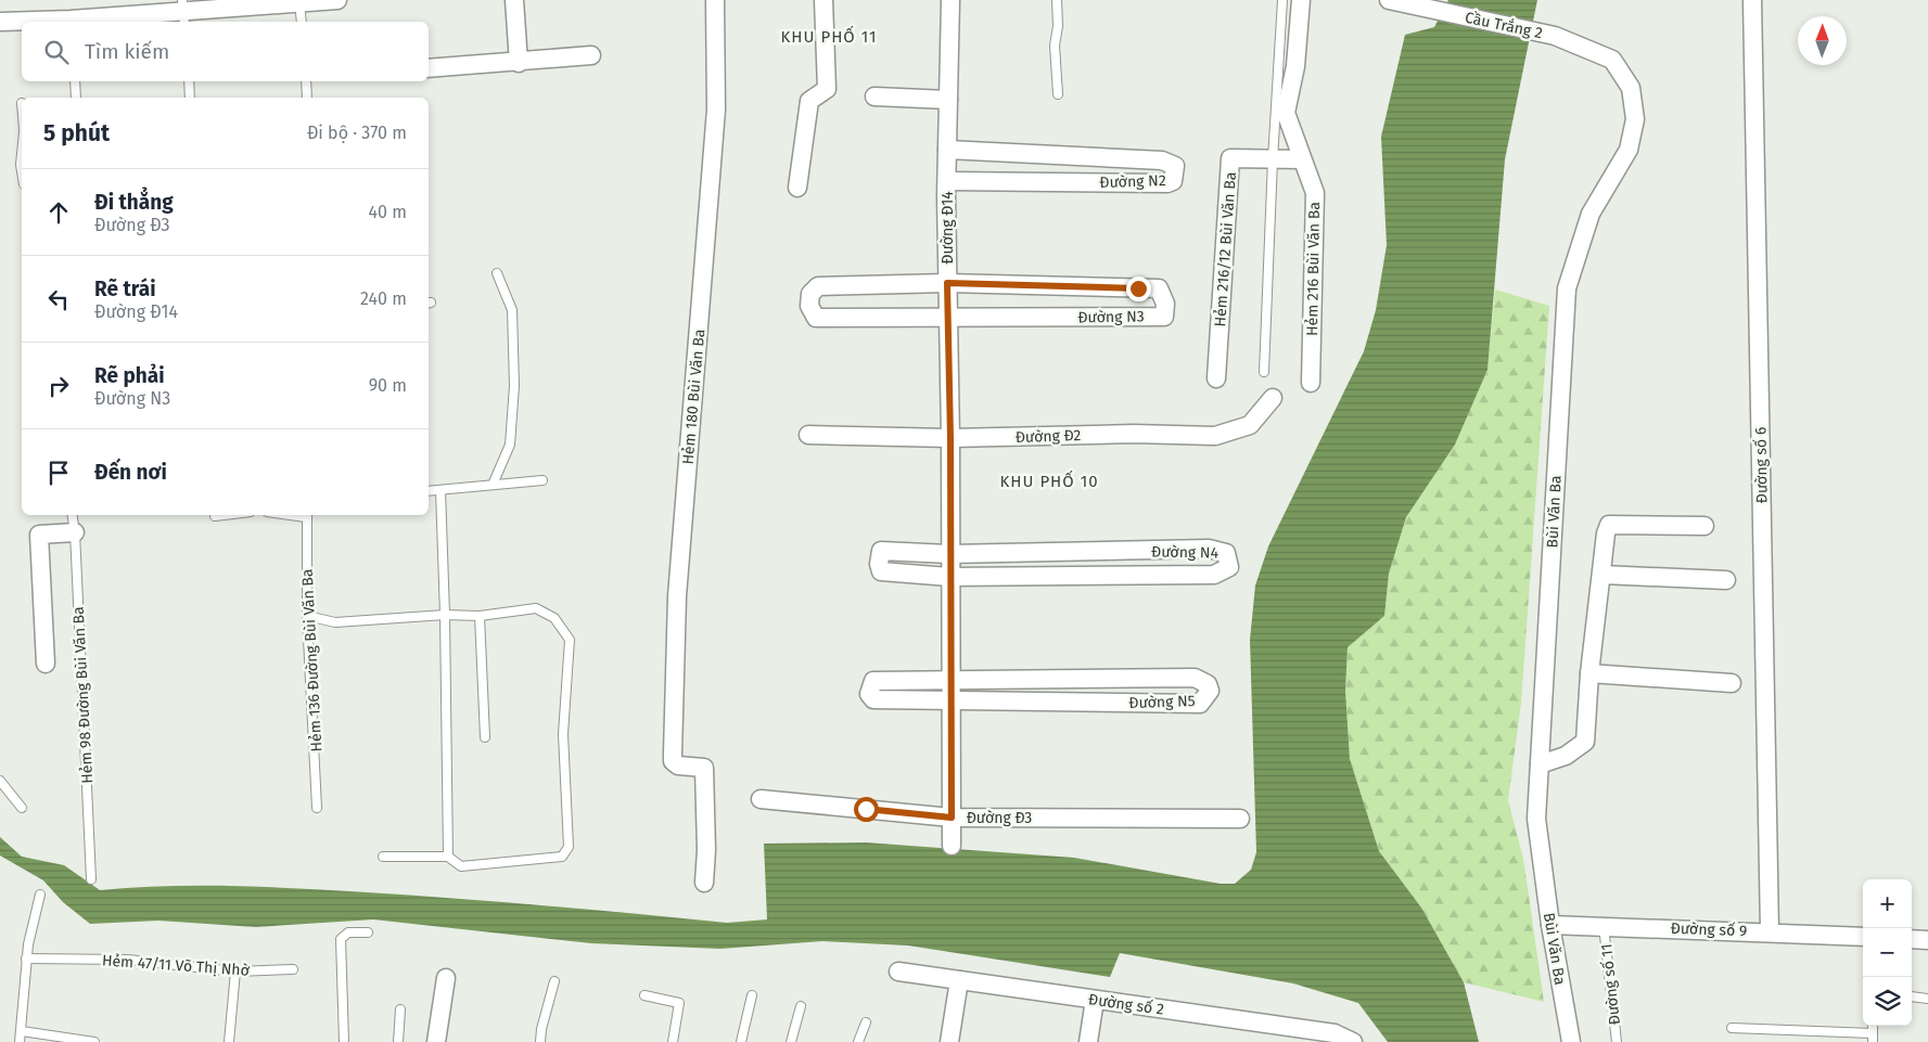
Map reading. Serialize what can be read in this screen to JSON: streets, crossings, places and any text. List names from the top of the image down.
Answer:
{
  "streets": {
    "street": [
      "Cầu Trắng 2",
      "Đường N2",
      "Đường Đ14",
      "Hẻm 216/12 Bùi Văn Ba",
      "Hẻm 216 Bùi Văn Ba",
      "Đường N3",
      "Hẻm 180 Bùi Văn Ba",
      "Đường Đ2",
      "Đường số 6",
      "Bùi Văn Ba",
      "Đường N4",
      "Đường N5",
      "Đường Đ3",
      "Đường số 9",
      "Đường số 2"
    ],
    "lane": [
      "Hẻm 136 Đường Bùi Văn Ba",
      "Hẻm 98 Đường Bùi Văn Ba",
      "Hẻm 47/11 Võ Thị Nhờ",
      "Đường số 11"
    ]
  },
  "crossings": [
    ["Cầu Trắng 2", "Bùi Văn Ba"],
    ["Đường N2", "Đường Đ14"],
    ["Đường Đ14", "Đường N3"],
    ["Đường Đ14", "Đường Đ2"],
    ["Đường Đ14", "Đường N4"],
    ["Đường Đ14", "Đường N5"],
    ["Đường Đ14", "Đường Đ3"],
    ["Hẻm 216/12 Bùi Văn Ba", "Hẻm 216 Bùi Văn Ba"],
    ["Đường số 6", "Đường số 9"],
    ["Bùi Văn Ba", "Đường số 9"],
    ["Đường số 9", "Đường số 11"]
  ],
  "districts": ["KHU PHỐ 11", "KHU PHỐ 10"],
  "north": "top",
  "page": {
    "search": "Tìm kiếm",
    "heading": ["5 phút", "Đi bộ · 370 m"],
    "list": [
      ["Đi thẳng", "Đường Đ3", "40 m"],
      ["Rẽ trái", "Đường Đ14", "240 m"],
      ["Rẽ phải", "Đường N3", "90 m"],
      "Đến nơi"
    ],
    "map_buttons": ["+", "−"]
  }
}
